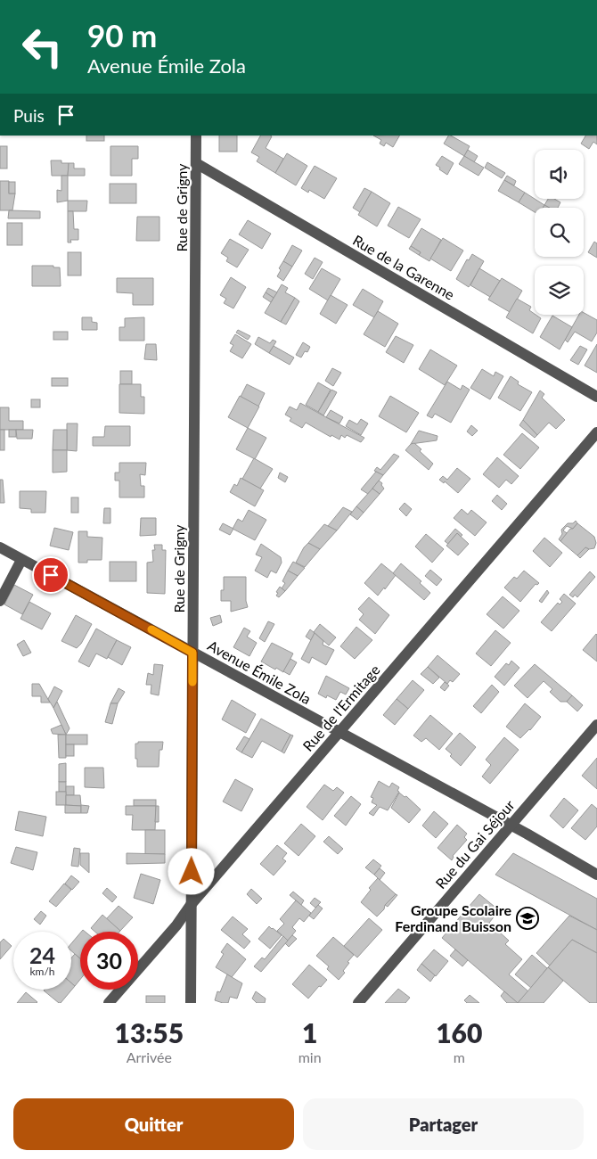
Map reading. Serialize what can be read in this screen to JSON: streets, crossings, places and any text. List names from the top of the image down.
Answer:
{
  "streets": {
    "street": [
      "Rue de Grigny",
      "Rue de la Garenne",
      "Avenue Émile Zola",
      "Rue de l'Ermitage",
      "Rue du Gai Séjour"
    ]
  },
  "crossings": [
    ["Rue de Grigny", "Rue de la Garenne"],
    ["Rue de Grigny", "Avenue Émile Zola"],
    ["Rue de Grigny", "Rue de l'Ermitage"],
    ["Avenue Émile Zola", "Rue de l'Ermitage"],
    ["Avenue Émile Zola", "Rue du Gai Séjour"]
  ],
  "places": {
    "school or university": ["Groupe Scolaire Ferdinand Buisson"]
  },
  "page": {
    "turn": ["90 m", "Avenue Émile Zola"],
    "then": "Puis",
    "speed": "24 km/h",
    "limit": "30",
    "eta": [
      "13:55",
      "Arrivée",
      "1",
      "min",
      "160",
      "m"
    ],
    "buttons": ["Quitter", "Partager"]
  }
}
